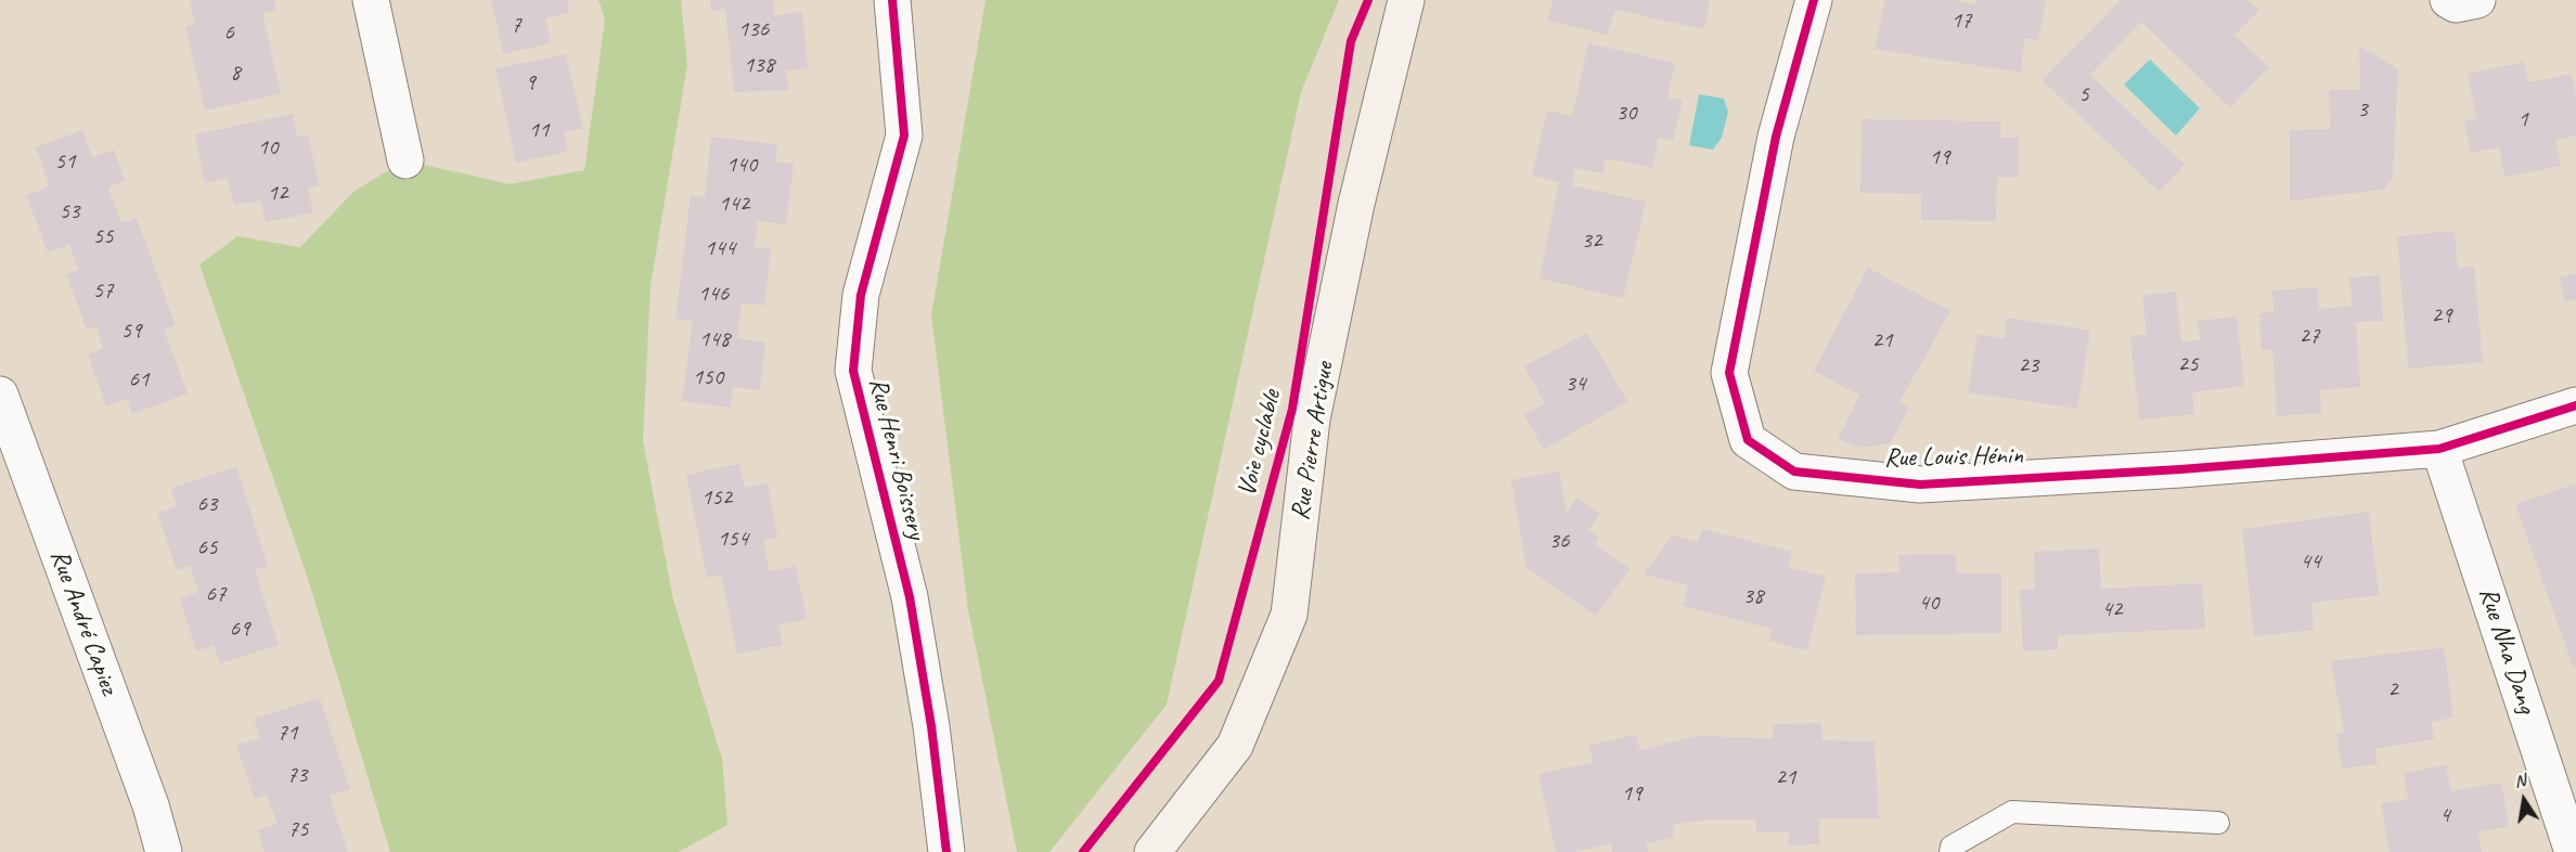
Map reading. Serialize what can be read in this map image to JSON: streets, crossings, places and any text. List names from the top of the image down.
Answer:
{
  "streets": {
    "main road": ["Rue Pierre Artigue"],
    "street": [
      "Rue Louis Hénin",
      "Rue Henri Boissery",
      "Rue André Capiez",
      "Rue Nha Dang"
    ],
    "cycle path": ["Voie cyclable"]
  },
  "crossings": [
    ["Rue Louis Hénin", "Rue Nha Dang"]
  ],
  "house_numbers": [
    "17",
    "7",
    "136",
    "6",
    "138",
    "8",
    "9",
    "5",
    "3",
    "30",
    "1",
    "11",
    "10",
    "19",
    "51",
    "140",
    "12",
    "142",
    "53",
    "55",
    "32",
    "144",
    "57",
    "146",
    "29",
    "59",
    "27",
    "148",
    "21",
    "25",
    "23",
    "150",
    "61",
    "34",
    "152",
    "63",
    "154",
    "36",
    "65",
    "44",
    "67",
    "38",
    "40",
    "42",
    "69",
    "2",
    "71",
    "73",
    "21",
    "19",
    "4",
    "75"
  ],
  "north": "top"
}
